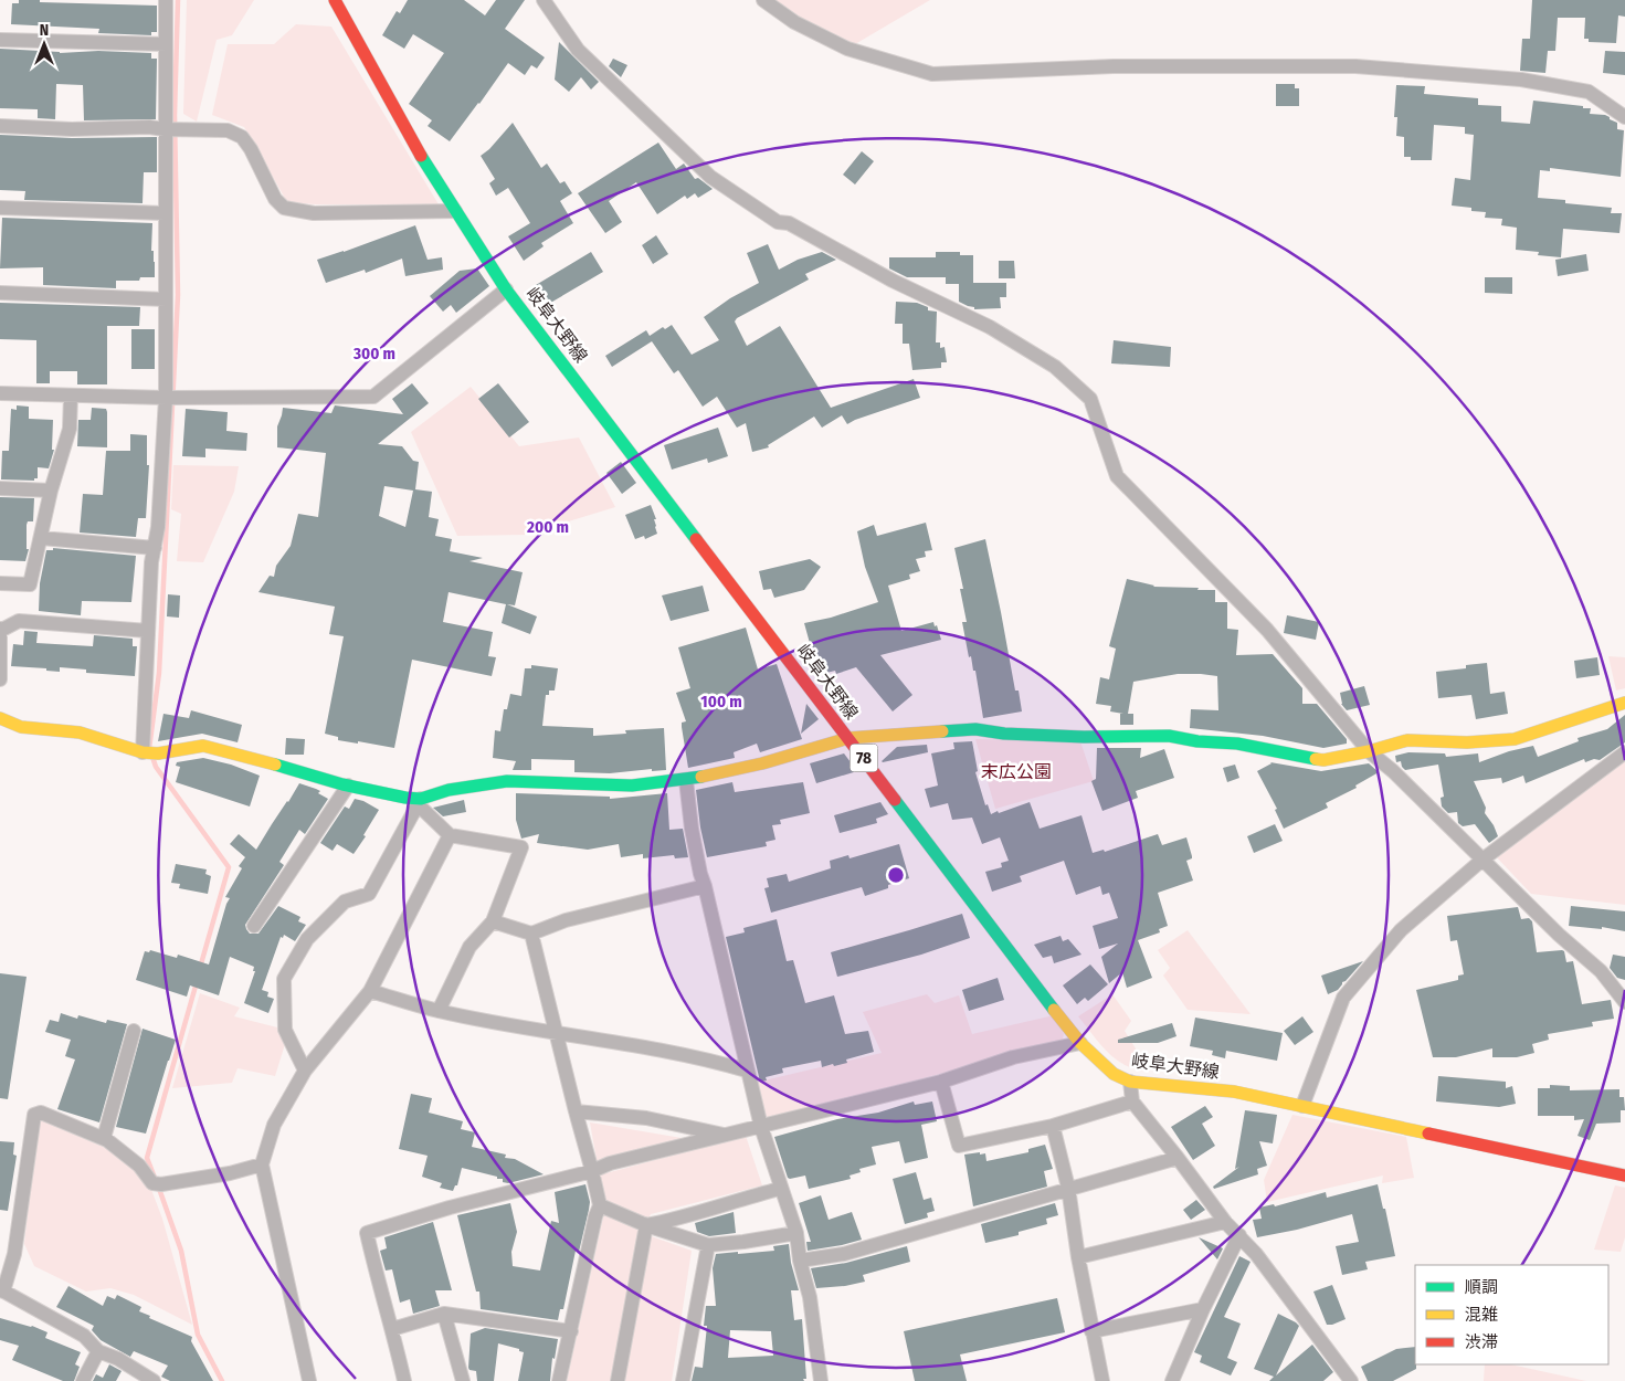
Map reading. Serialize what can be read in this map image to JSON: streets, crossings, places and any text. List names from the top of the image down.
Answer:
{
  "streets": {
    "main road": ["岐阜大野線", "78"]
  },
  "parks": ["末広公園"],
  "legend": ["順調", "混雑", "渋滞"],
  "north": "top",
  "rings": ["300 m", "200 m", "100 m"]
}
